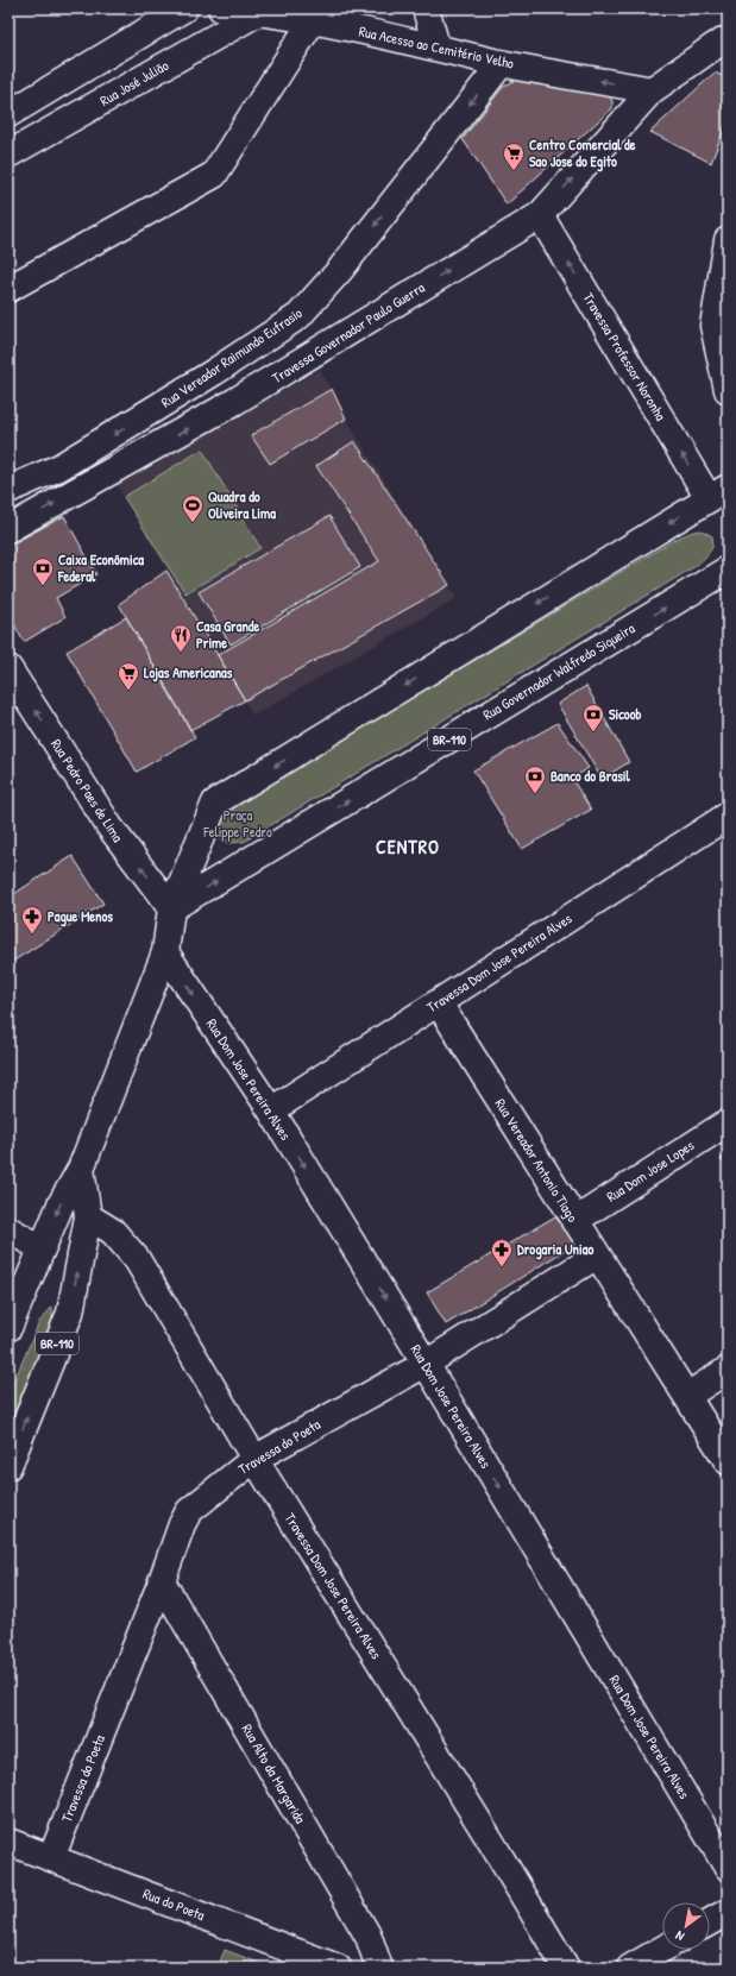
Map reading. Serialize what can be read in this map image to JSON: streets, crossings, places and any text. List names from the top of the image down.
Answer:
{
  "streets": {
    "street": [
      "Rua Acesso ao Cemitério Velho",
      "Rua José Julião",
      "Travessa Governador Paulo Guerra",
      "Travessa Professor Noronha",
      "Rua Vereador Raimundo Eufrasio",
      "Rua Governador Walfredo Siqueira",
      "BR-110",
      "Rua Pedro Paes de Lima",
      "Travessa Dom Jose Pereira Alves",
      "Rua Dom Jose Pereira Alves",
      "Rua Vereador Antonio Tiago",
      "Rua Dom Jose Lopes",
      "Travessa do Poeta",
      "Rua Alto da Margarida",
      "Rua do Poeta"
    ]
  },
  "crossings": [
    ["Rua Acesso ao Cemitério Velho", "Rua José Julião"],
    ["Rua Acesso ao Cemitério Velho", "Travessa Governador Paulo Guerra"],
    ["Rua Acesso ao Cemitério Velho", "Rua Vereador Raimundo Eufrasio"],
    ["Travessa Governador Paulo Guerra", "Travessa Professor Noronha"],
    ["Travessa Professor Noronha", "BR-110"],
    ["Rua Governador Walfredo Siqueira", "BR-110"],
    ["Rua Governador Walfredo Siqueira", "Rua Pedro Paes de Lima"],
    ["BR-110", "Rua Pedro Paes de Lima"],
    ["BR-110", "Travessa Dom Jose Pereira Alves"],
    ["BR-110", "Rua Dom Jose Pereira Alves"],
    ["Travessa Dom Jose Pereira Alves", "Rua Dom Jose Pereira Alves"],
    ["Travessa Dom Jose Pereira Alves", "Rua Vereador Antonio Tiago"],
    ["Travessa Dom Jose Pereira Alves", "Travessa do Poeta"],
    ["Rua Dom Jose Pereira Alves", "Travessa do Poeta"],
    ["Rua Vereador Antonio Tiago", "Rua Dom Jose Lopes"],
    ["Rua Vereador Antonio Tiago", "Travessa do Poeta"],
    ["Travessa do Poeta", "Rua Alto da Margarida"],
    ["Travessa do Poeta", "Rua do Poeta"]
  ],
  "one_way": ["Travessa Professor Noronha", "Rua Pedro Paes de Lima", "Rua Dom Jose Pereira Alves"],
  "districts": ["CENTRO"],
  "parks": ["Praça Felippe Pedro"],
  "places": {
    "supermarket": ["Centro Comercial de Sao Jose do Egito", "Lojas Americanas"],
    "sports": ["Quadra do Oliveira Lima"],
    "bank": ["Caixa Econômica Federal", "Sicoob", "Banco do Brasil"],
    "restaurant": ["Casa Grande Prime"],
    "pharmacy": ["Pague Menos", "Drogaria Uniao"]
  },
  "north": "bottom left"
}
